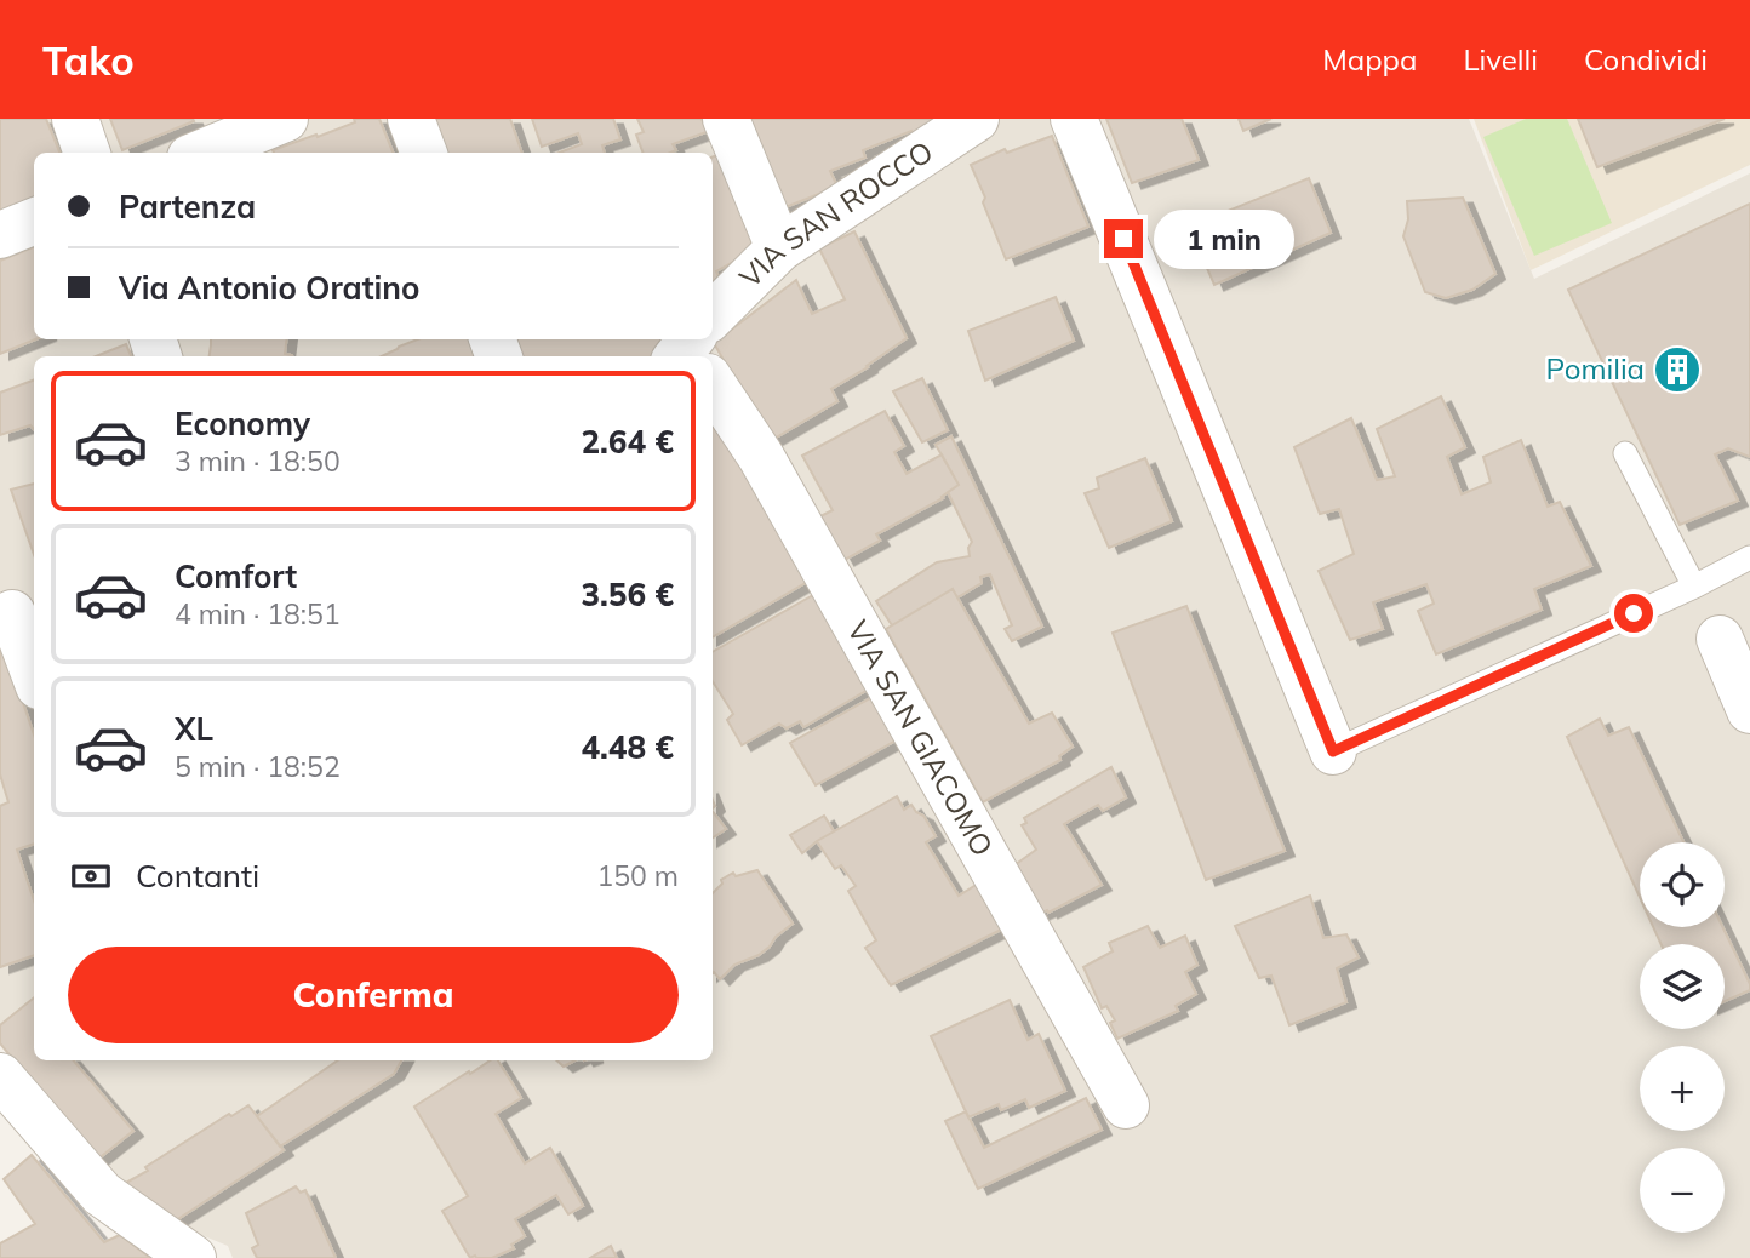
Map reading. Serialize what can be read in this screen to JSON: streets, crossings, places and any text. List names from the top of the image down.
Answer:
{
  "streets": {
    "street": ["VIA SAN ROCCO", "VIA SAN GIACOMO"]
  },
  "places": {
    "building": ["Pomilia"]
  },
  "page": {
    "header": "Tako",
    "nav": ["Mappa", "Livelli", "Condividi"],
    "banner": ["Partenza", "Via Antonio Oratino"],
    "bubble": "1 min",
    "list": [
      {
        "name": "Economy",
        "note": "3 min · 18:50",
        "value": "2.64 €"
      },
      {
        "name": "Comfort",
        "note": "4 min · 18:51",
        "value": "3.56 €"
      },
      {
        "name": "XL",
        "note": "5 min · 18:52",
        "value": "4.48 €"
      }
    ],
    "pay": ["Contanti", "150 m"],
    "map_buttons": ["+", "−"],
    "buttons": "Conferma"
  }
}
